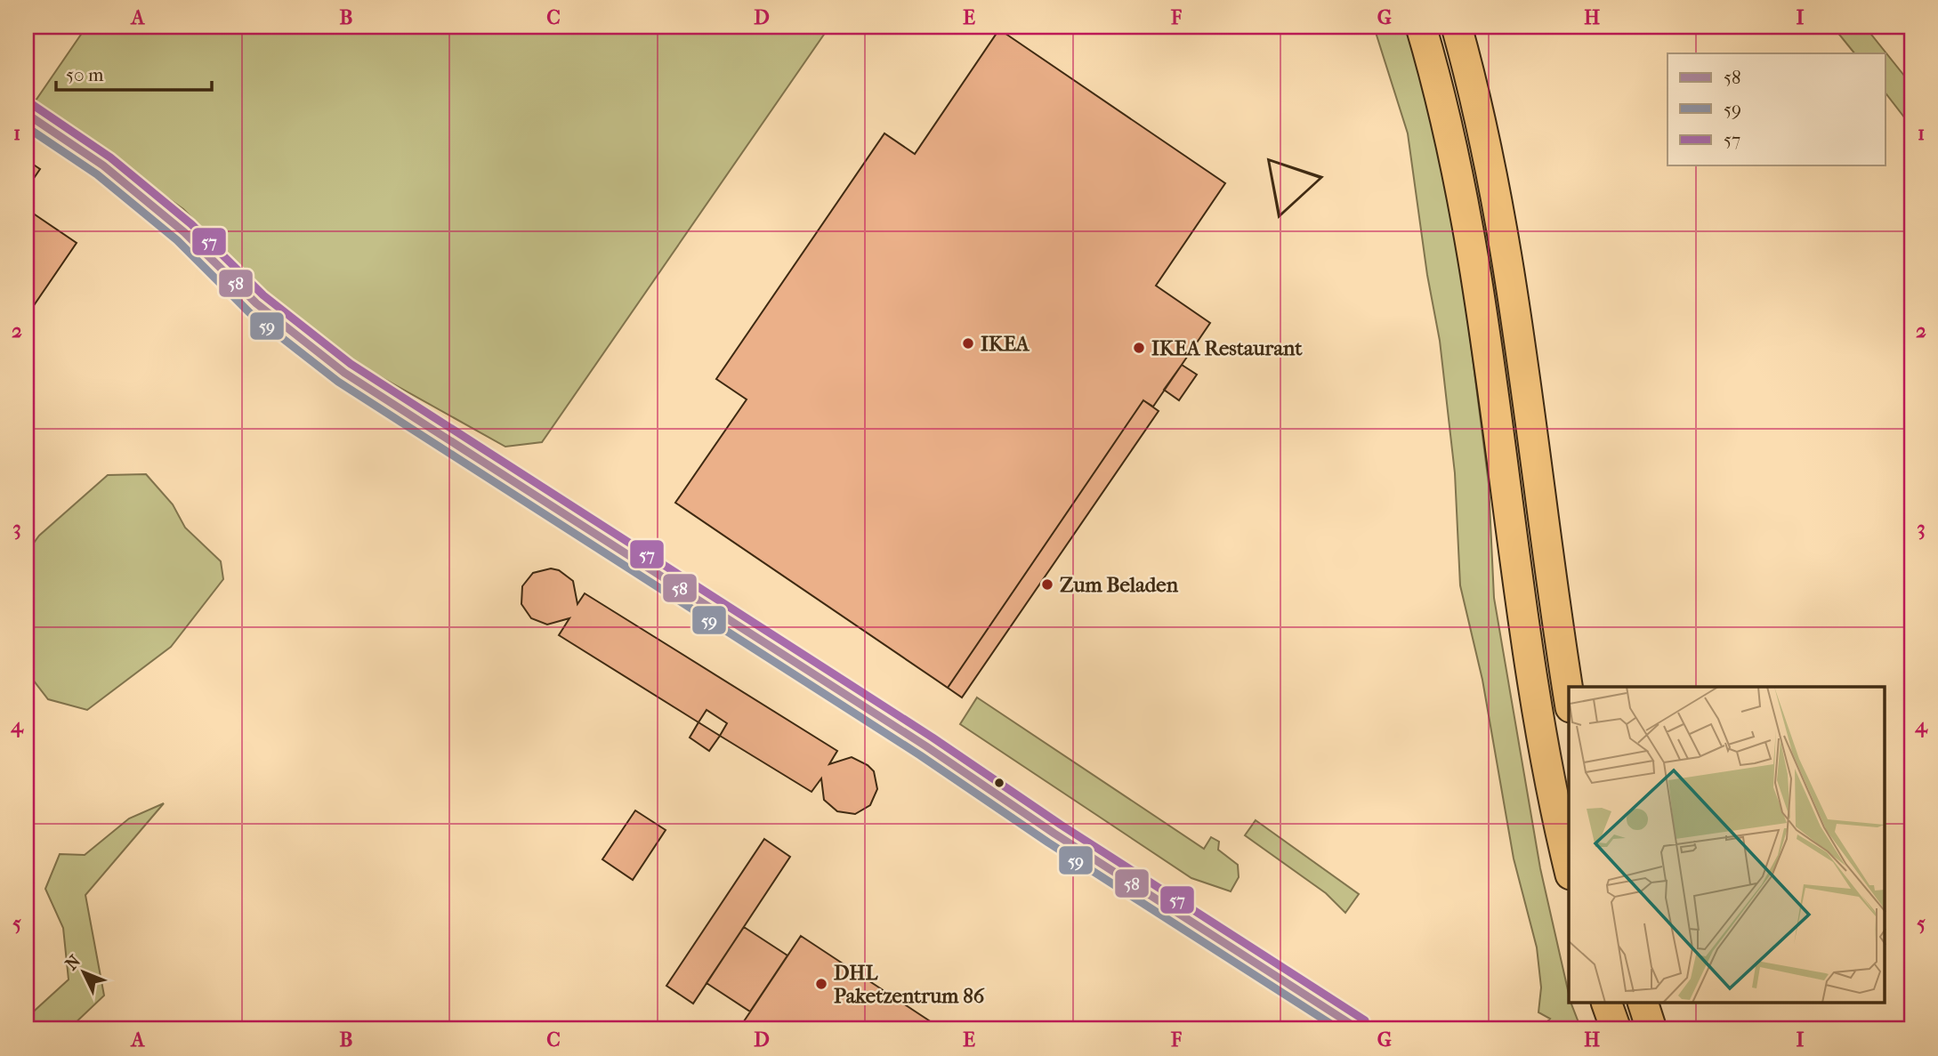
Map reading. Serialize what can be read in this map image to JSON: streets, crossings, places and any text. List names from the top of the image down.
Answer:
{
  "places": [
    "IKEA",
    "IKEA Restaurant",
    "Zum Beladen",
    "DHL Paketzentrum 86"
  ],
  "lines": ["transit line 57", "transit line 58", "transit line 59"],
  "legend": ["58", "59", "57"],
  "scale_bar": "50 m",
  "north": "top left",
  "grid": {
    "columns": [
      "A",
      "B",
      "C",
      "D",
      "E",
      "F",
      "G",
      "H",
      "I"
    ],
    "rows": [
      "1",
      "2",
      "3",
      "4",
      "5"
    ]
  }
}
